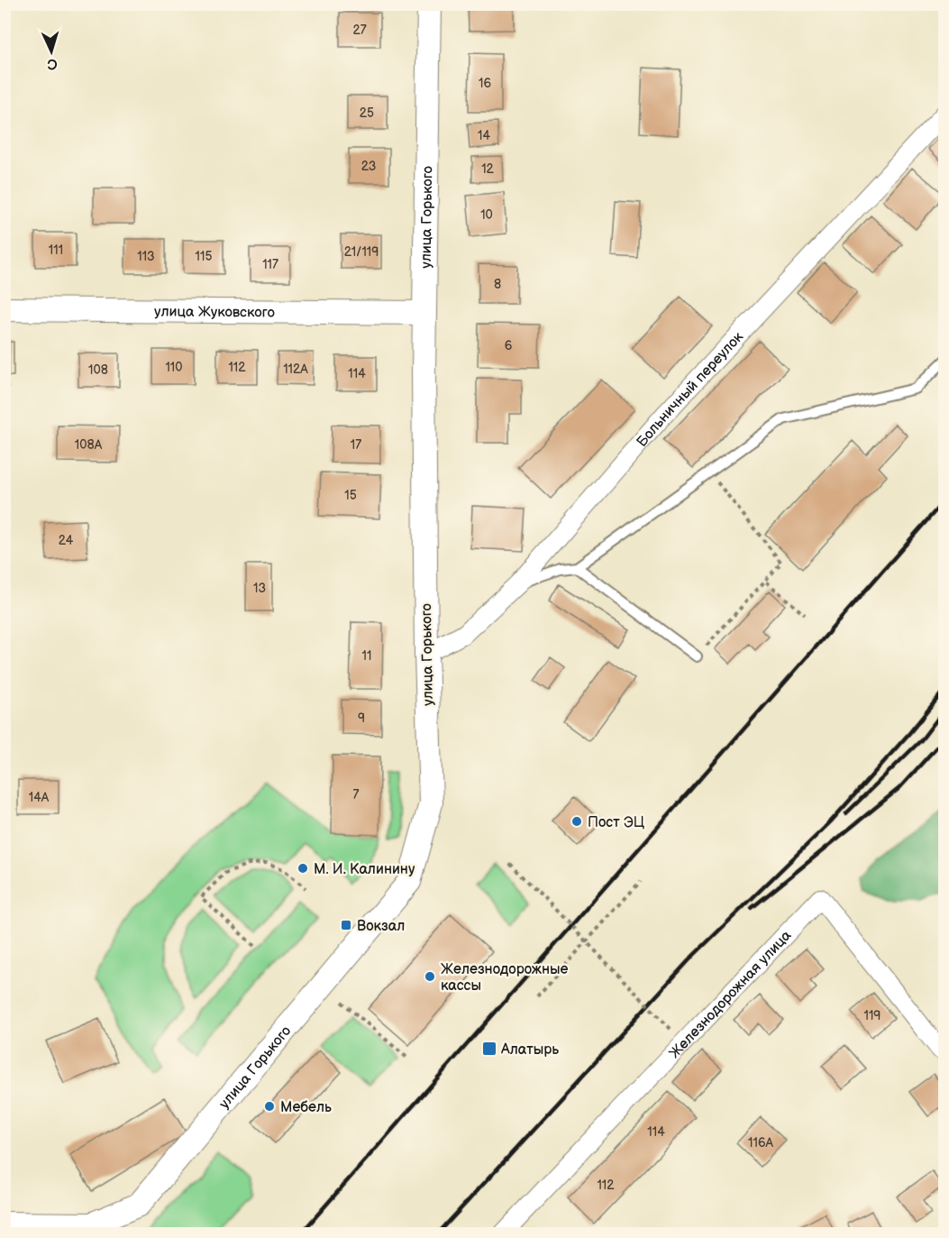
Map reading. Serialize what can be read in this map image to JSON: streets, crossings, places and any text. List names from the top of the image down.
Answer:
{
  "streets": {
    "street": [
      "улица Горького",
      "улица Жуковского",
      "Больничный переулок",
      "Железнодорожная улица"
    ]
  },
  "crossings": [
    ["улица Горького", "улица Жуковского"],
    ["улица Горького", "Больничный переулок"]
  ],
  "places": {
    "other": [
      "Пост ЭЦ",
      "М. И. Калинину",
      "Железнодорожные кассы",
      "Мебель"
    ],
    "transit": ["Вокзал", "Алатырь"]
  },
  "house_numbers": [
    "27",
    "16",
    "25",
    "14",
    "23",
    "12",
    "10",
    "111",
    "21/119",
    "113",
    "115",
    "117",
    "8",
    "6",
    "110",
    "112",
    "112А",
    "108",
    "114",
    "108А",
    "17",
    "15",
    "24",
    "13",
    "11",
    "9",
    "7",
    "14А",
    "119",
    "114",
    "116А",
    "112"
  ],
  "north": "bottom"
}
